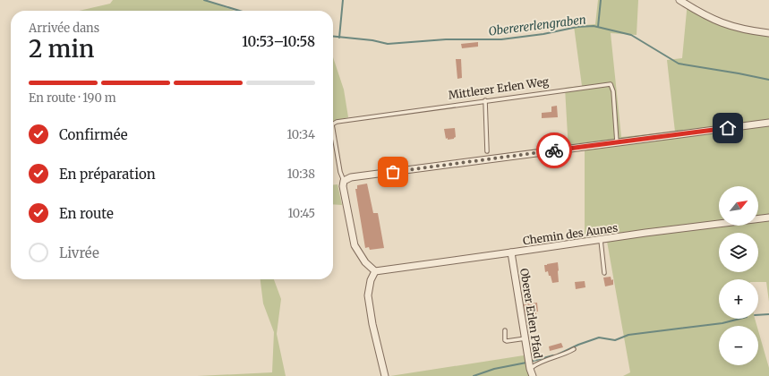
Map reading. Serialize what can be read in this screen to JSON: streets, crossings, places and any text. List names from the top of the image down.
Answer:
{
  "streets": {
    "street": ["Chemin des Aunes", "Oberer Erlen Pfad"],
    "lane": ["Mittlerer Erlen Weg"]
  },
  "crossings": [
    ["Chemin des Aunes", "Oberer Erlen Pfad"]
  ],
  "water": ["Oberererlengraben"],
  "north": "top right",
  "page": {
    "heading": ["2 min", "Arrivée dans", "10:53–10:58"],
    "bar": "En route · 190 m",
    "list": [
      ["Confirmée", "10:34"],
      ["En préparation", "10:38"],
      ["En route", "10:45"],
      "Livrée"
    ],
    "map_buttons": ["+", "−"]
  }
}
